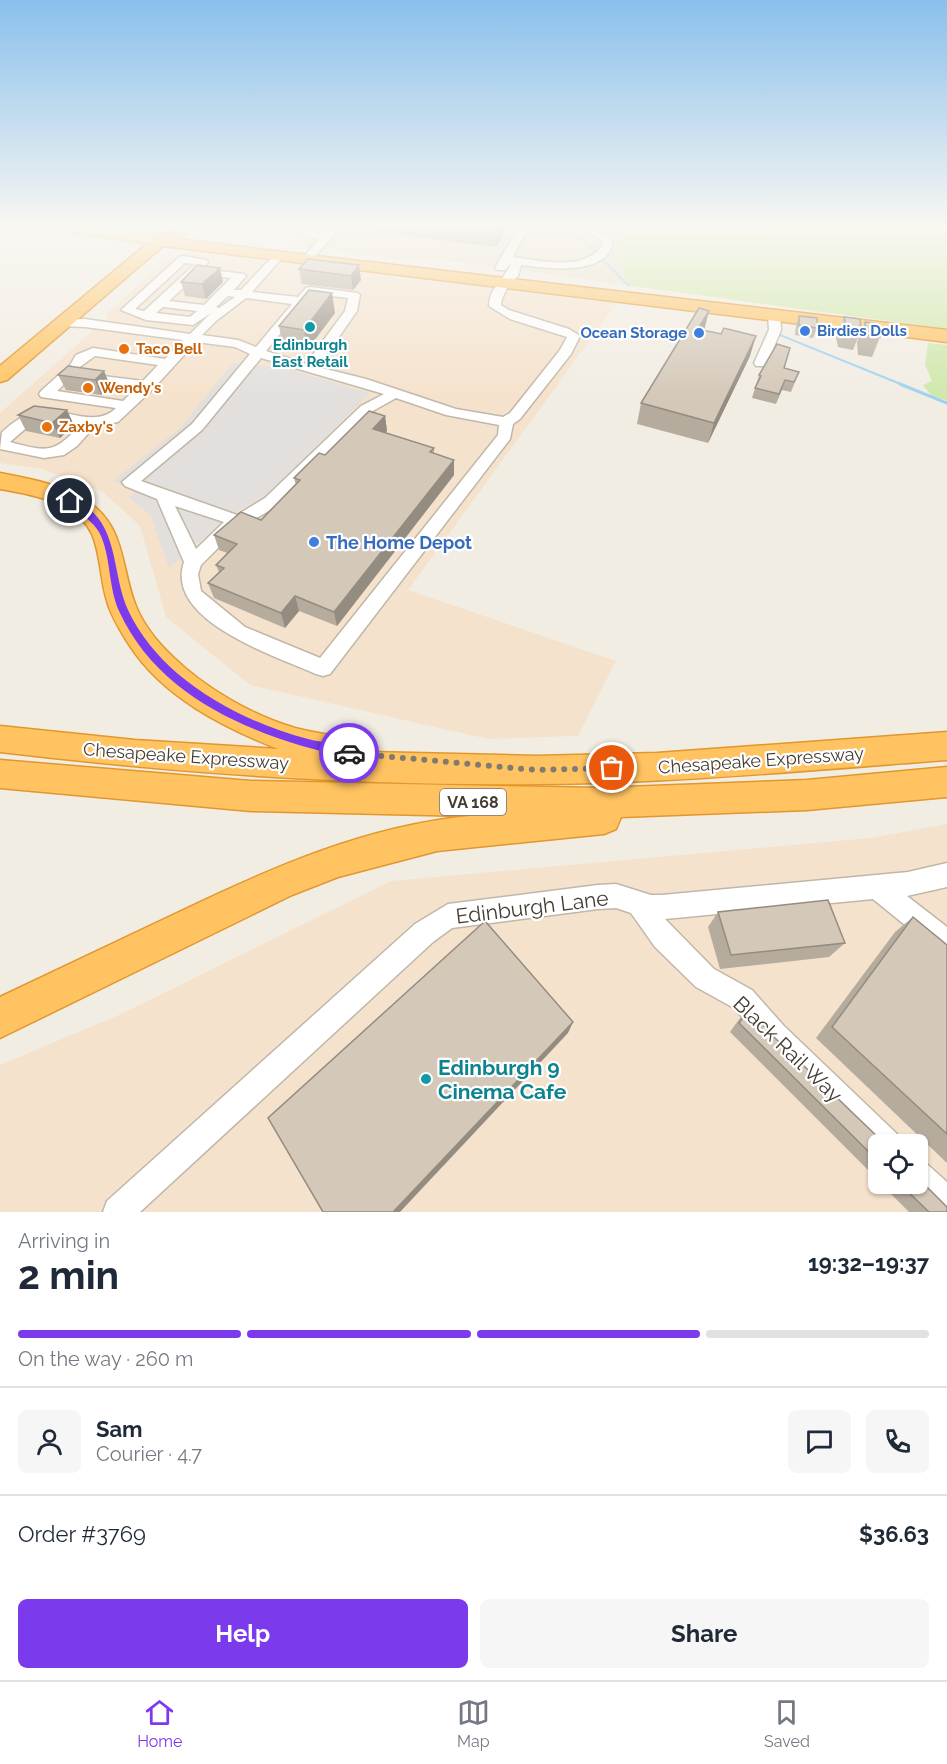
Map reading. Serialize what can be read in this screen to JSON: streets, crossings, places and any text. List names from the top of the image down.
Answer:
{
  "streets": {
    "highway": ["Chesapeake Expressway", "VA 168"],
    "street": ["Edinburgh Lane", "Black Rail Way"]
  },
  "crossings": [
    ["Edinburgh Lane", "Black Rail Way"]
  ],
  "places": [
    "Edinburgh East Retail",
    "Birdies Dolls",
    "Ocean Storage",
    "Taco Bell",
    "Wendy's",
    "Zaxby's",
    "The Home Depot",
    "Edinburgh 9 Cinema Cafe"
  ],
  "page": {
    "heading": ["2 min", "Arriving in", "19:32–19:37"],
    "panel": [
      "Sam",
      "Courier · 4.7",
      "Order #3769",
      "$36.63"
    ],
    "bar": "On the way · 260 m",
    "buttons": ["Help", "Share"],
    "tabs": ["Home", "Map", "Saved"]
  }
}
